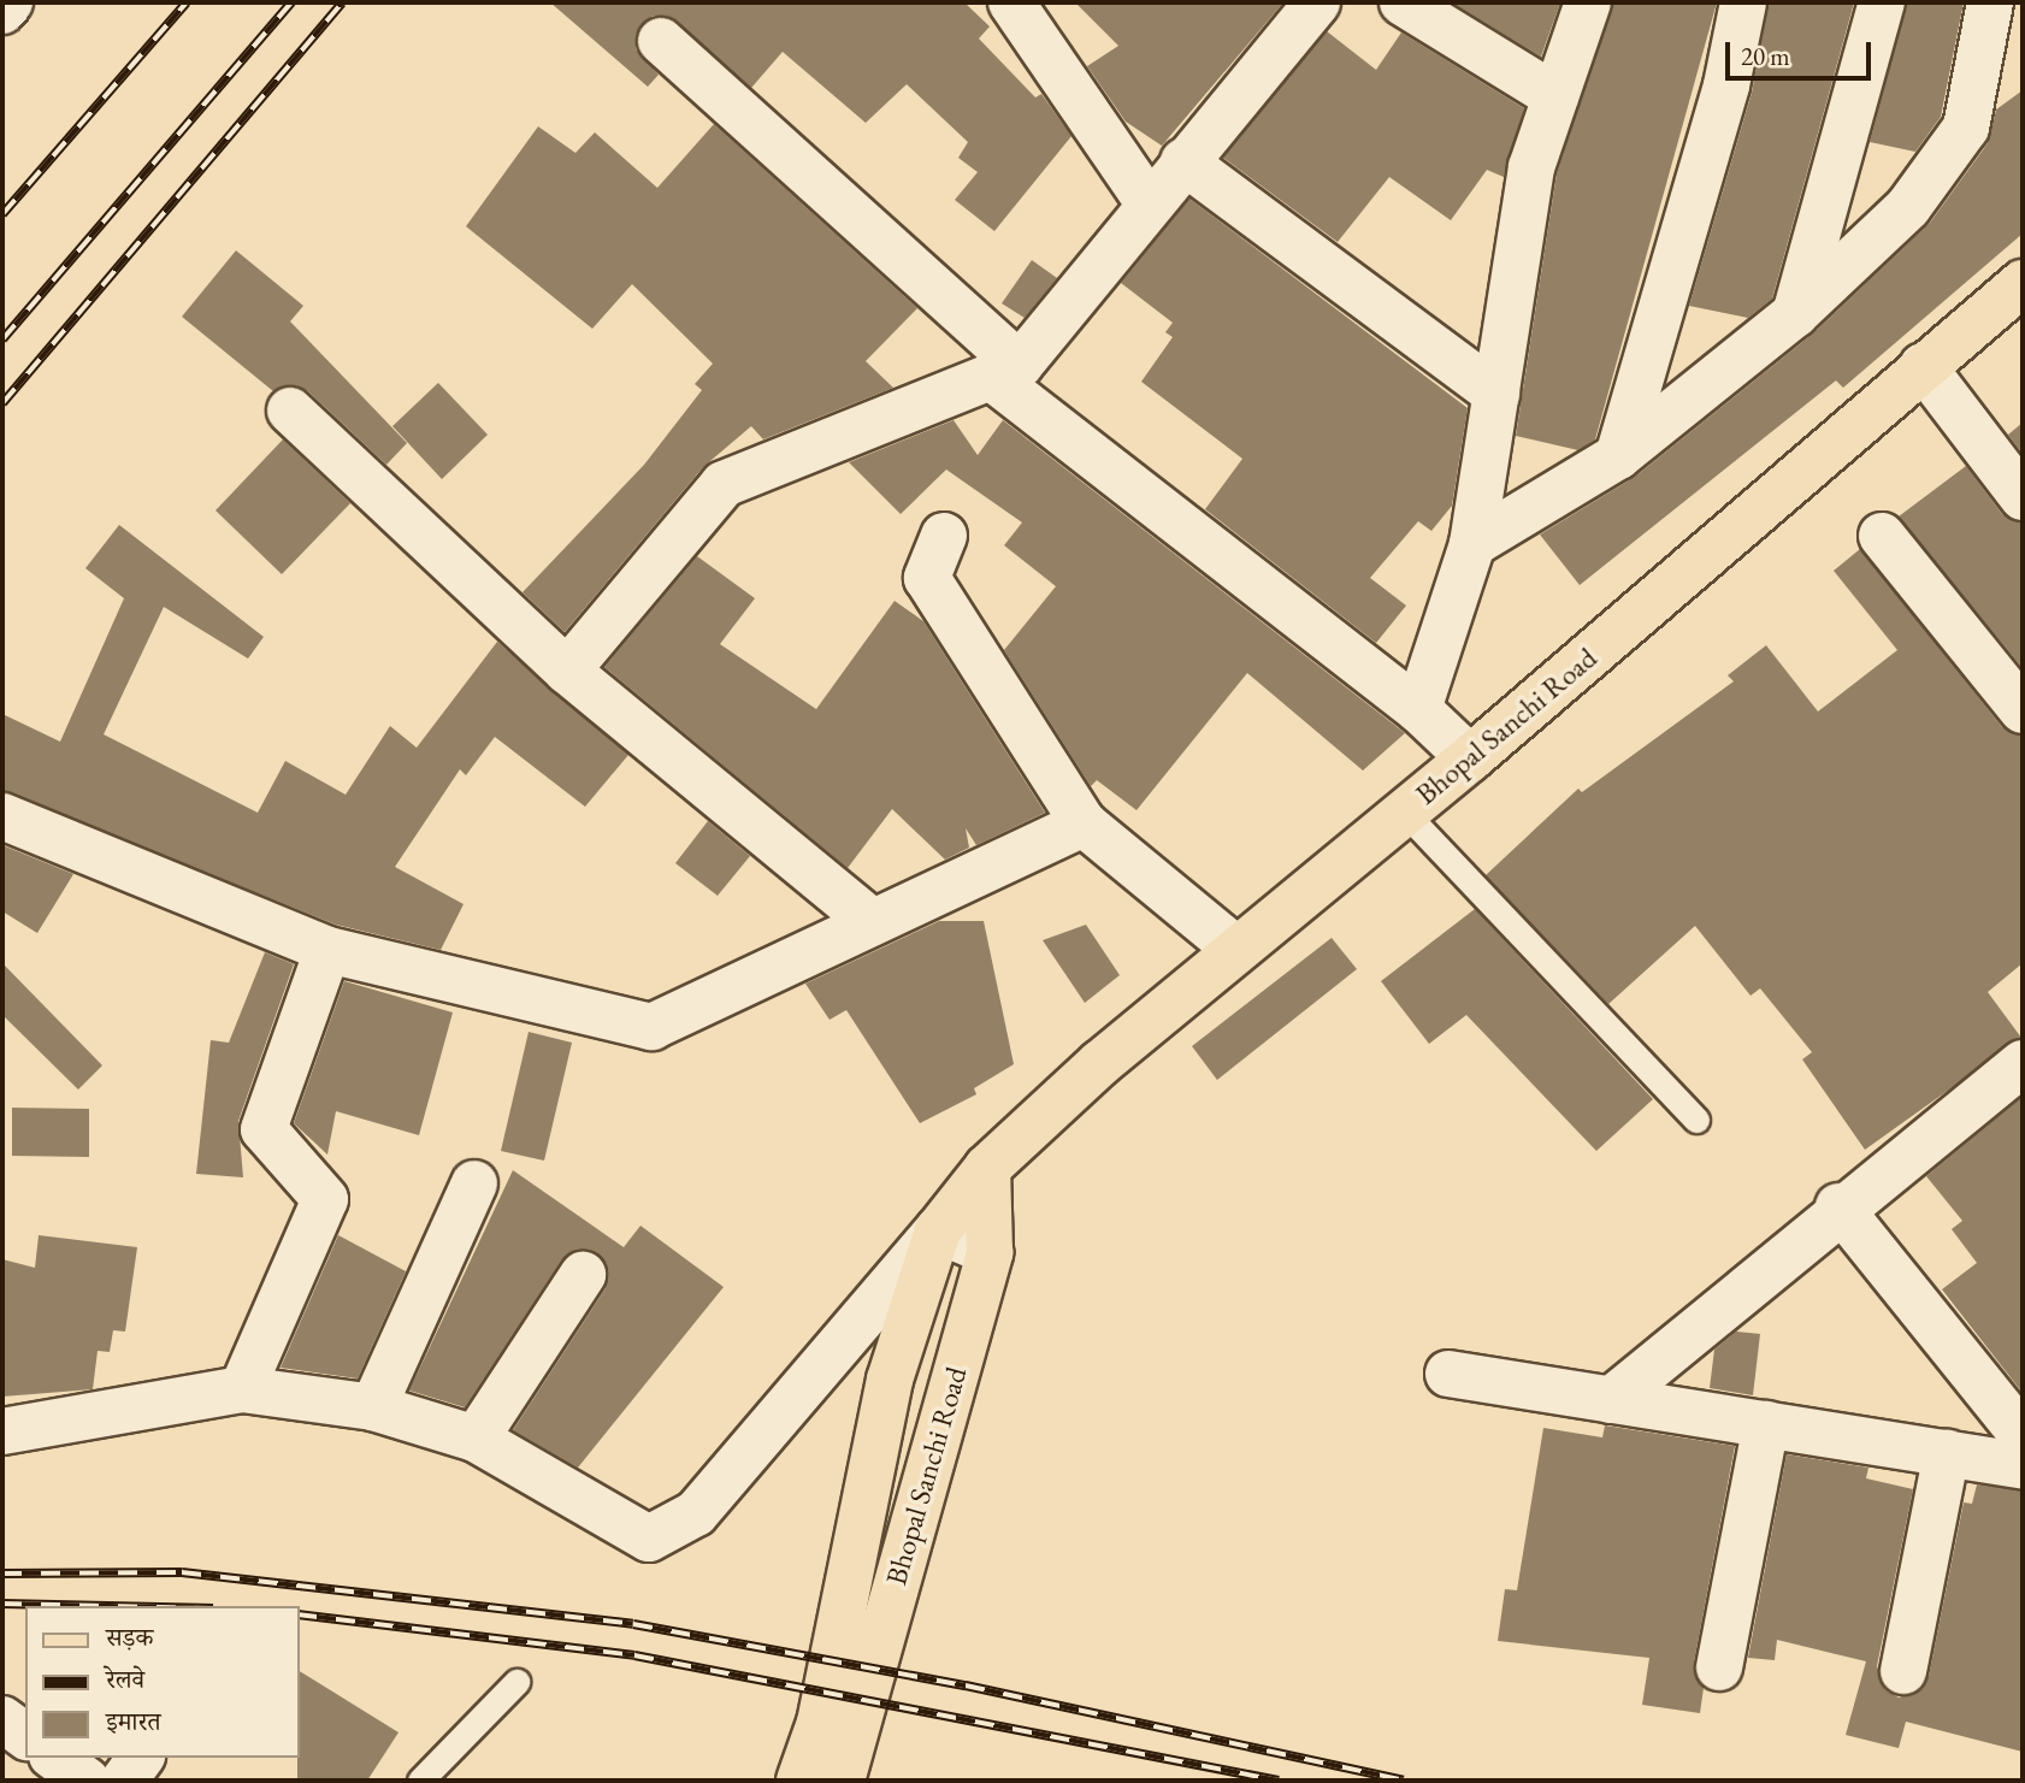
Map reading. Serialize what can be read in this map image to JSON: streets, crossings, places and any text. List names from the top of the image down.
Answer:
{
  "streets": {
    "main road": ["Bhopal Sanchi Road"]
  },
  "legend": ["सड़क", "रेलवे", "इमारत"],
  "scale_bar": "20 m"
}
